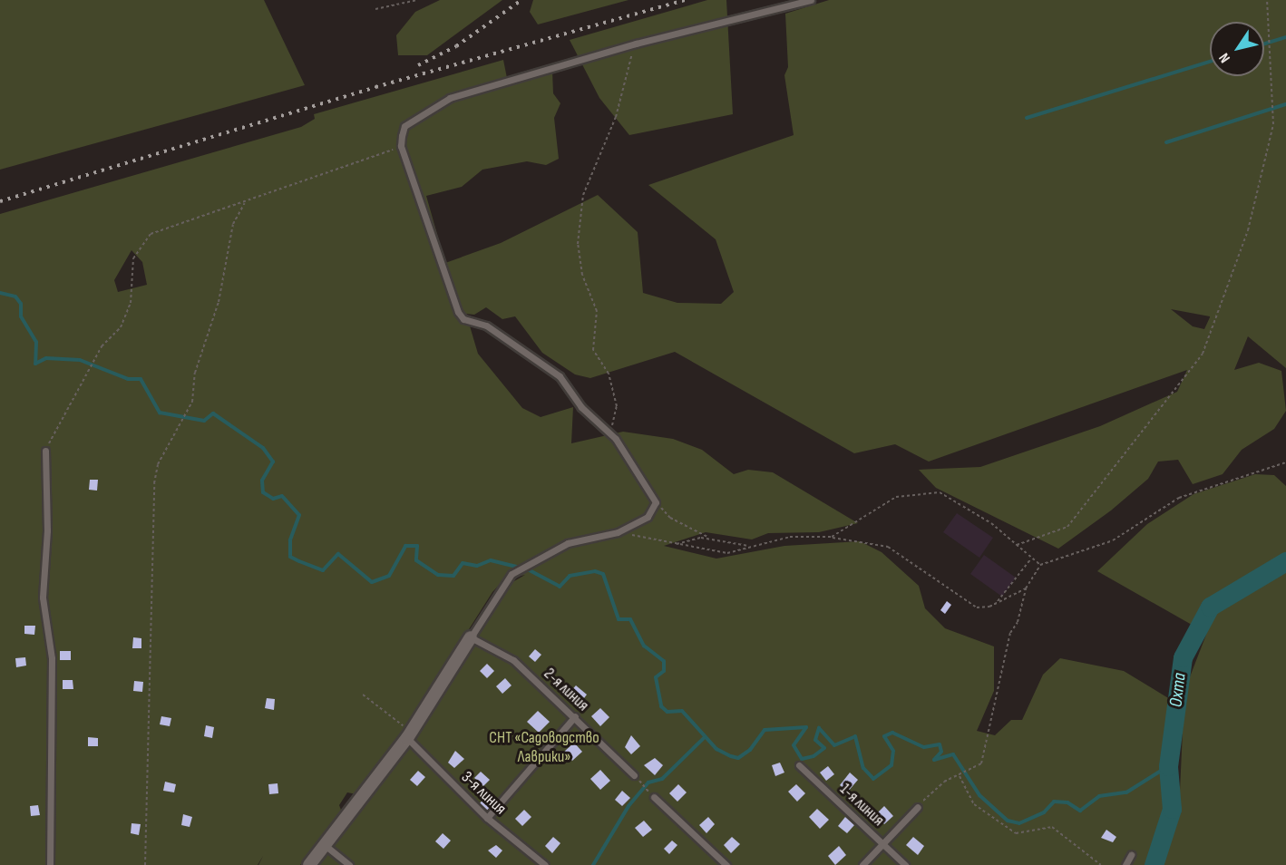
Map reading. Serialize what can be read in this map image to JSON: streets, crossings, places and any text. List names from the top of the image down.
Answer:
{
  "streets": {
    "lane": ["2-я линия", "3-я линия", "1-я линия"]
  },
  "water": ["Охта"],
  "parks": ["СНТ «Садоводство Лаврики»"],
  "north": "bottom left"
}
